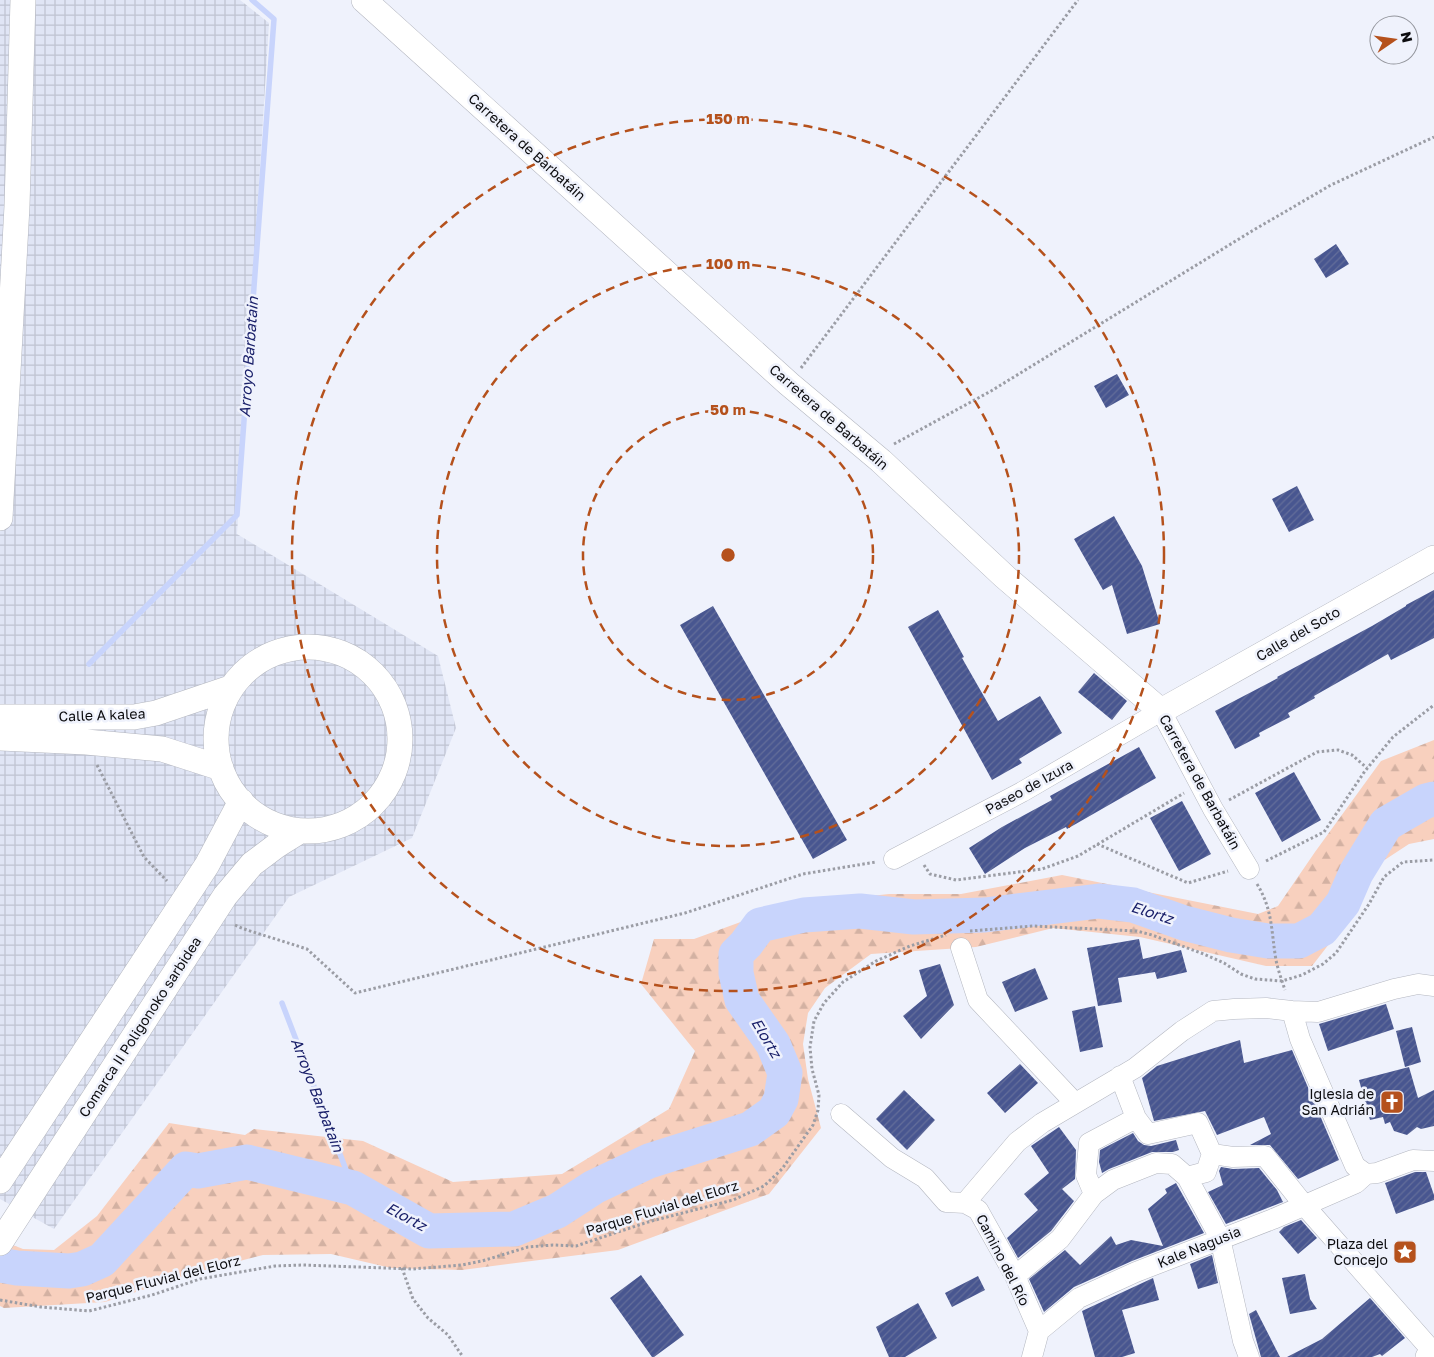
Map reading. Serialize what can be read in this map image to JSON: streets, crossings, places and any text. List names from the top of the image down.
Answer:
{
  "streets": {
    "street": [
      "Carretera de Barbatáin",
      "Calle del Soto",
      "Calle A kalea",
      "Paseo de Izura",
      "Comarca II Poligonoko sarbidea",
      "Kale Nagusia",
      "Camino del Río"
    ],
    "path": ["Parque Fluvial del Elorz"]
  },
  "crossings": [
    ["Carretera de Barbatáin", "Calle del Soto"],
    ["Carretera de Barbatáin", "Paseo de Izura"],
    ["Calle del Soto", "Paseo de Izura"],
    ["Kale Nagusia", "Camino del Río"]
  ],
  "water": ["Arroyo Barbatain", "Elortz"],
  "places": {
    "church": ["Iglesia de San Adrián"],
    "place": ["Plaza del Concejo"]
  },
  "north": "right",
  "rings": ["150 m", "100 m", "50 m"]
}
